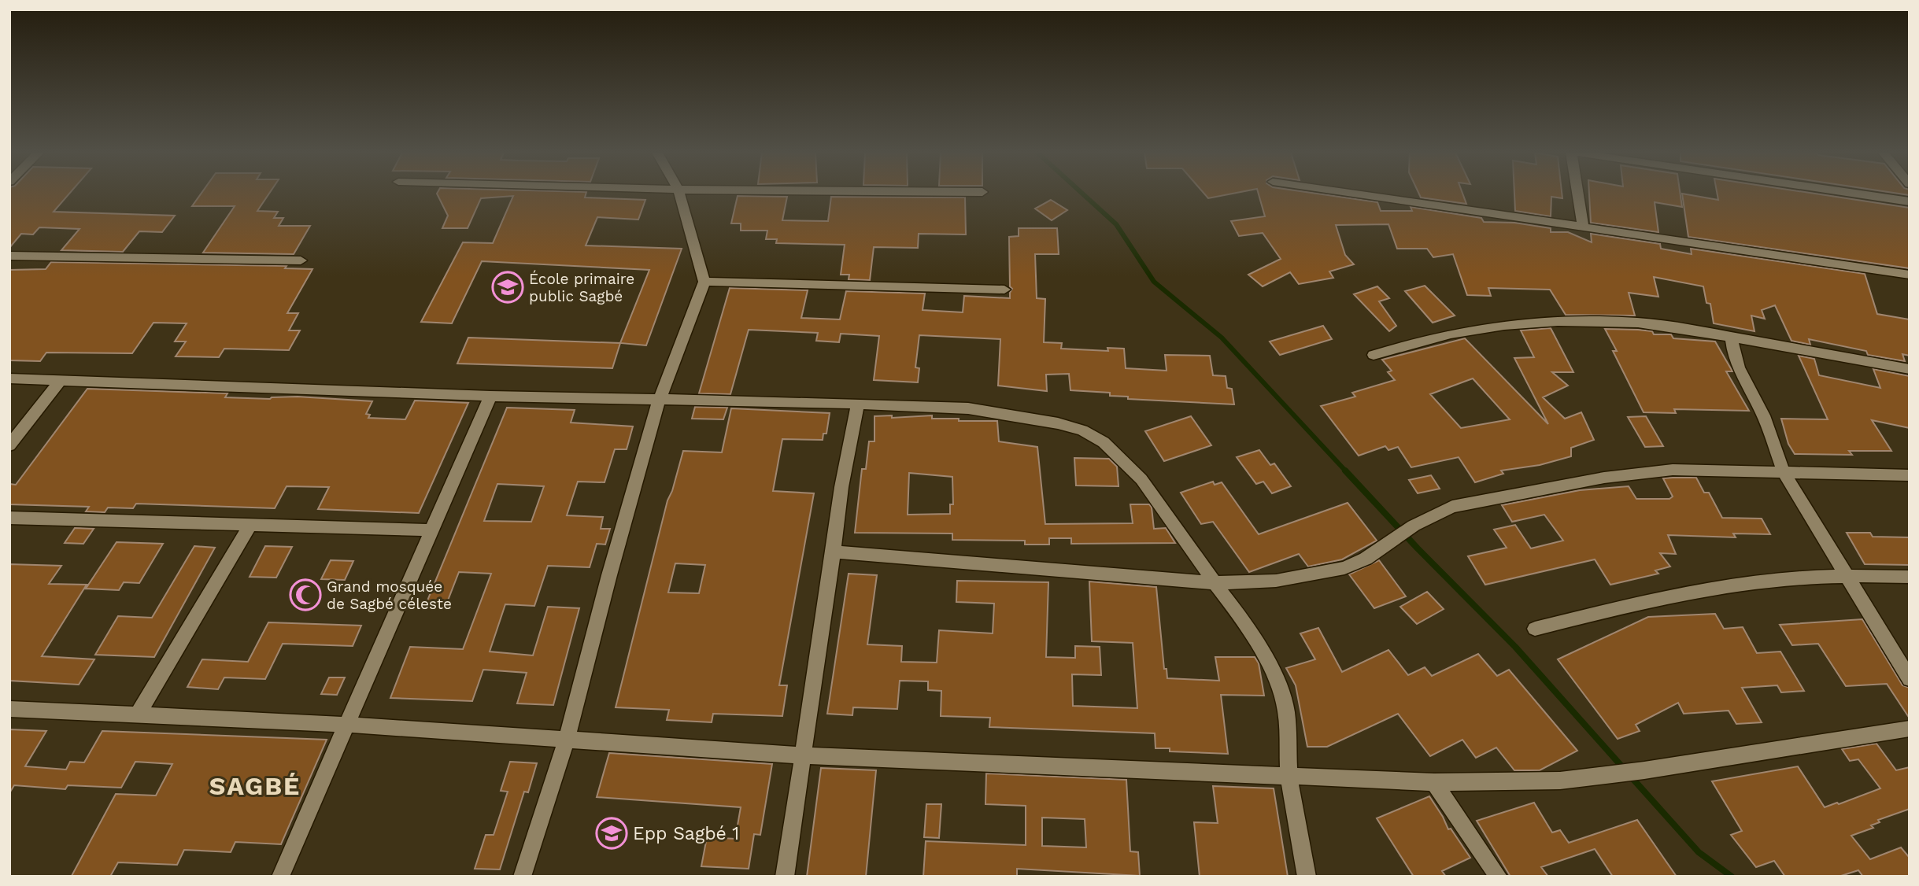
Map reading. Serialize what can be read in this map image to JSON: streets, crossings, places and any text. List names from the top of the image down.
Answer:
{
  "districts": ["SAGBÉ"],
  "places": {
    "school or university": ["École primaire public Sagbé", "Epp Sagbé 1"],
    "mosque": ["Grand mosquée de Sagbé céleste"]
  }
}
